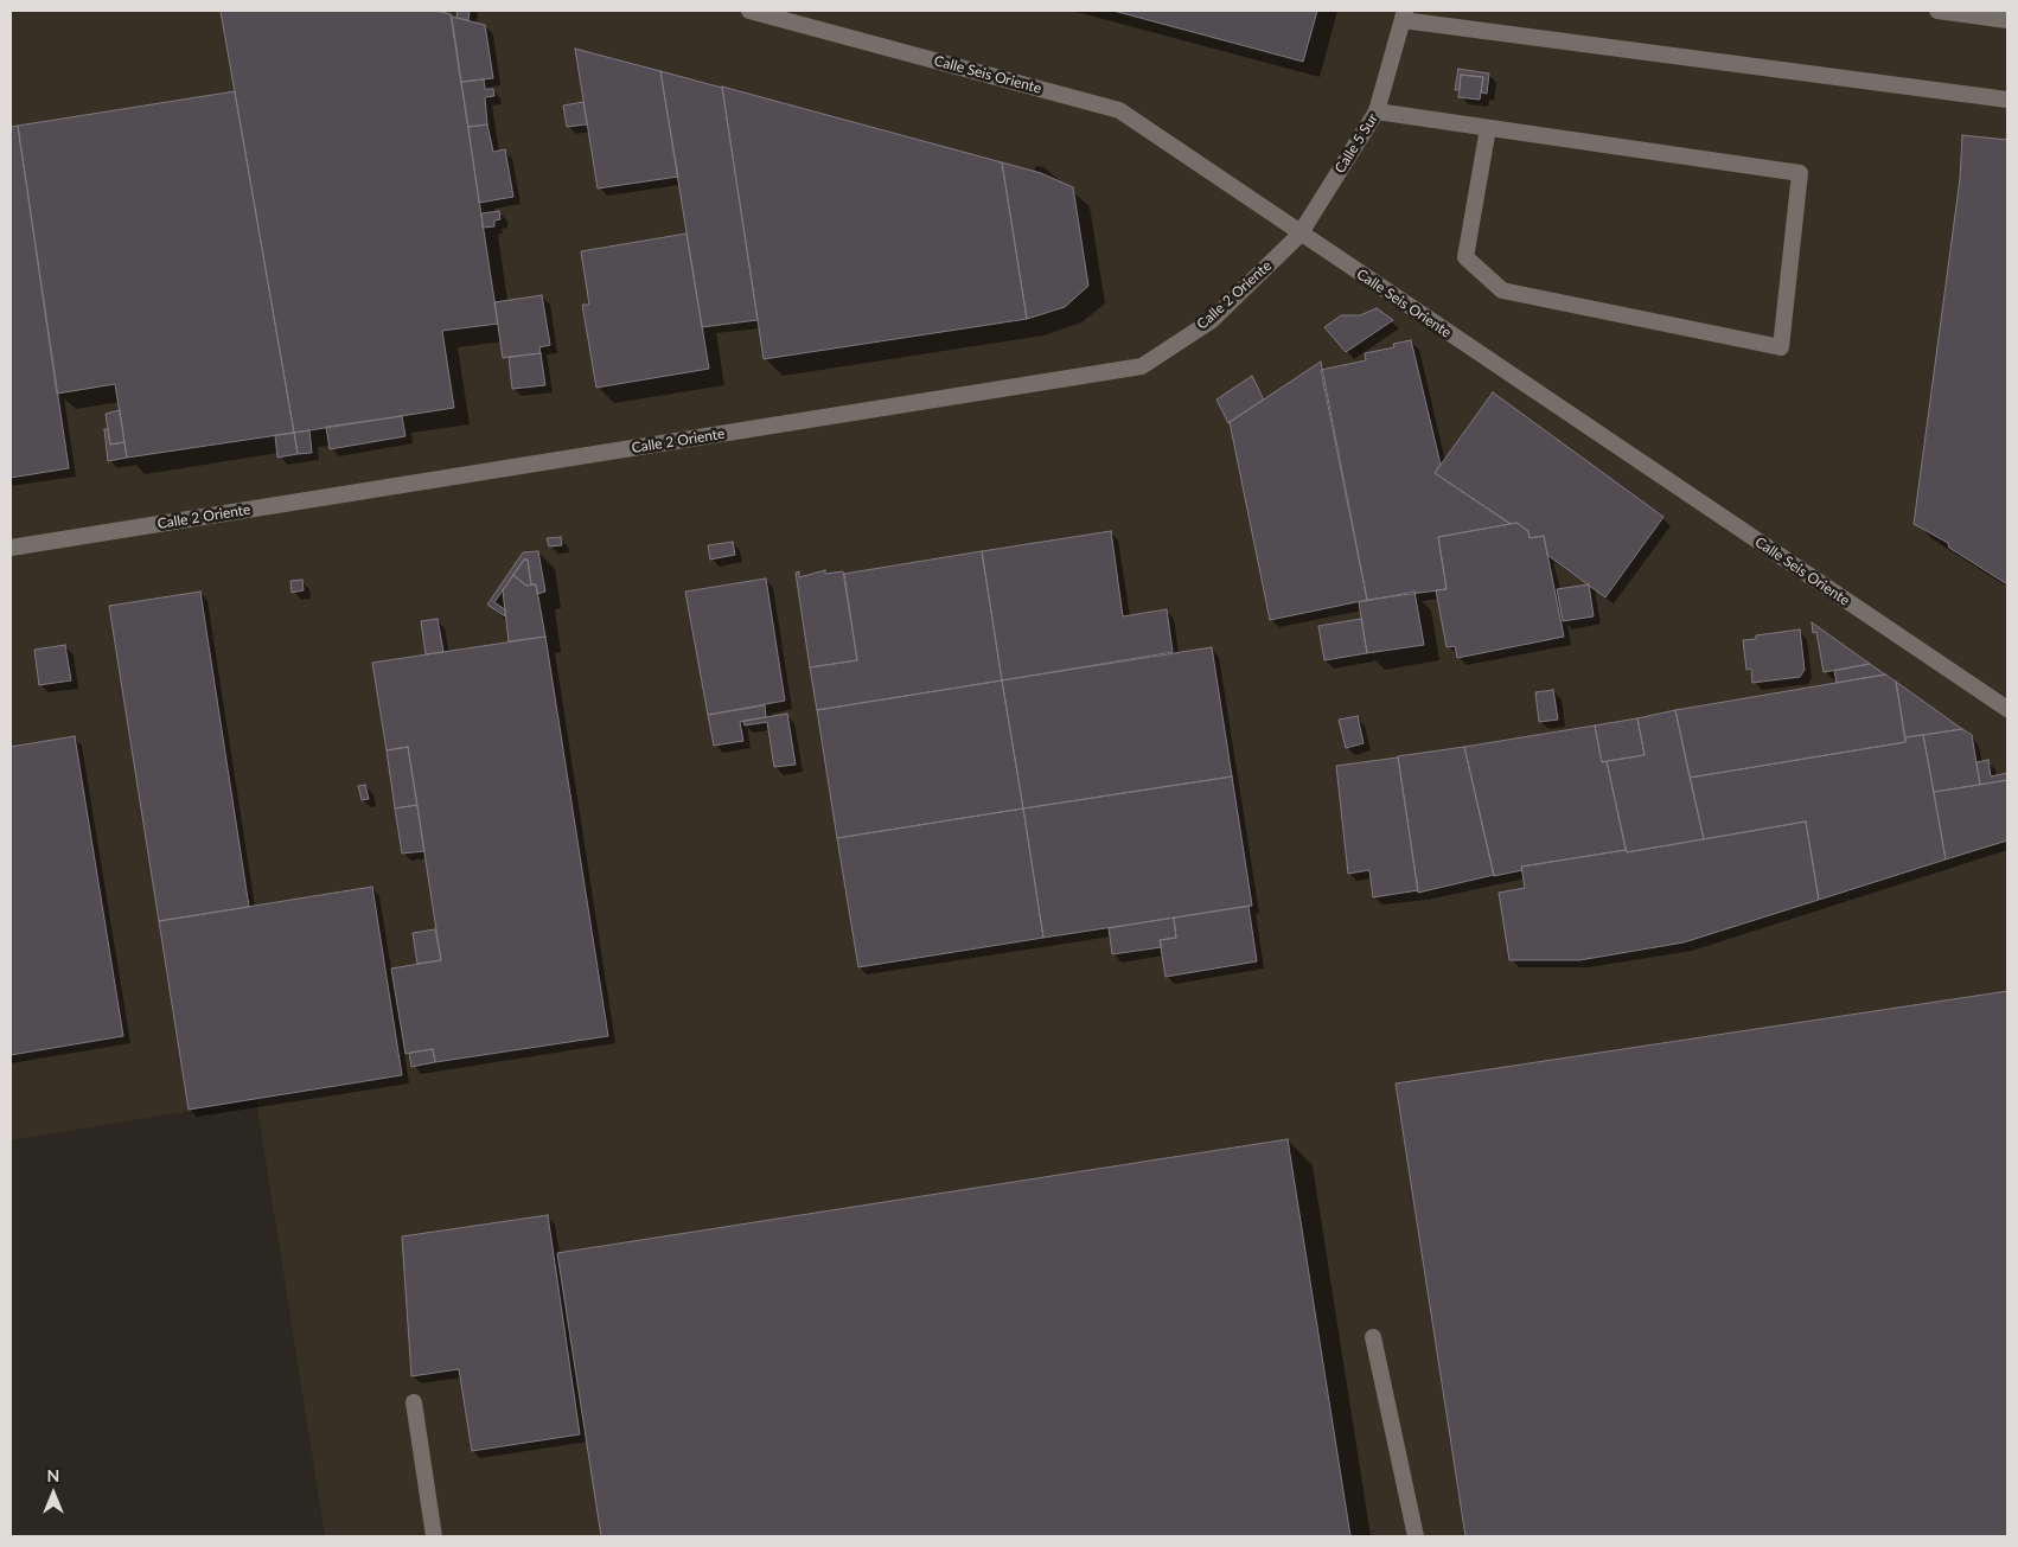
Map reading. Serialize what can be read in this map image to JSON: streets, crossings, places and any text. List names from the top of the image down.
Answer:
{
  "streets": {
    "street": ["Calle Seis Oriente", "Calle 5 Sur", "Calle 2 Oriente"]
  },
  "crossings": [
    ["Calle Seis Oriente", "Calle 5 Sur"],
    ["Calle Seis Oriente", "Calle 2 Oriente"],
    ["Calle 5 Sur", "Calle 2 Oriente"]
  ],
  "north": "top"
}
